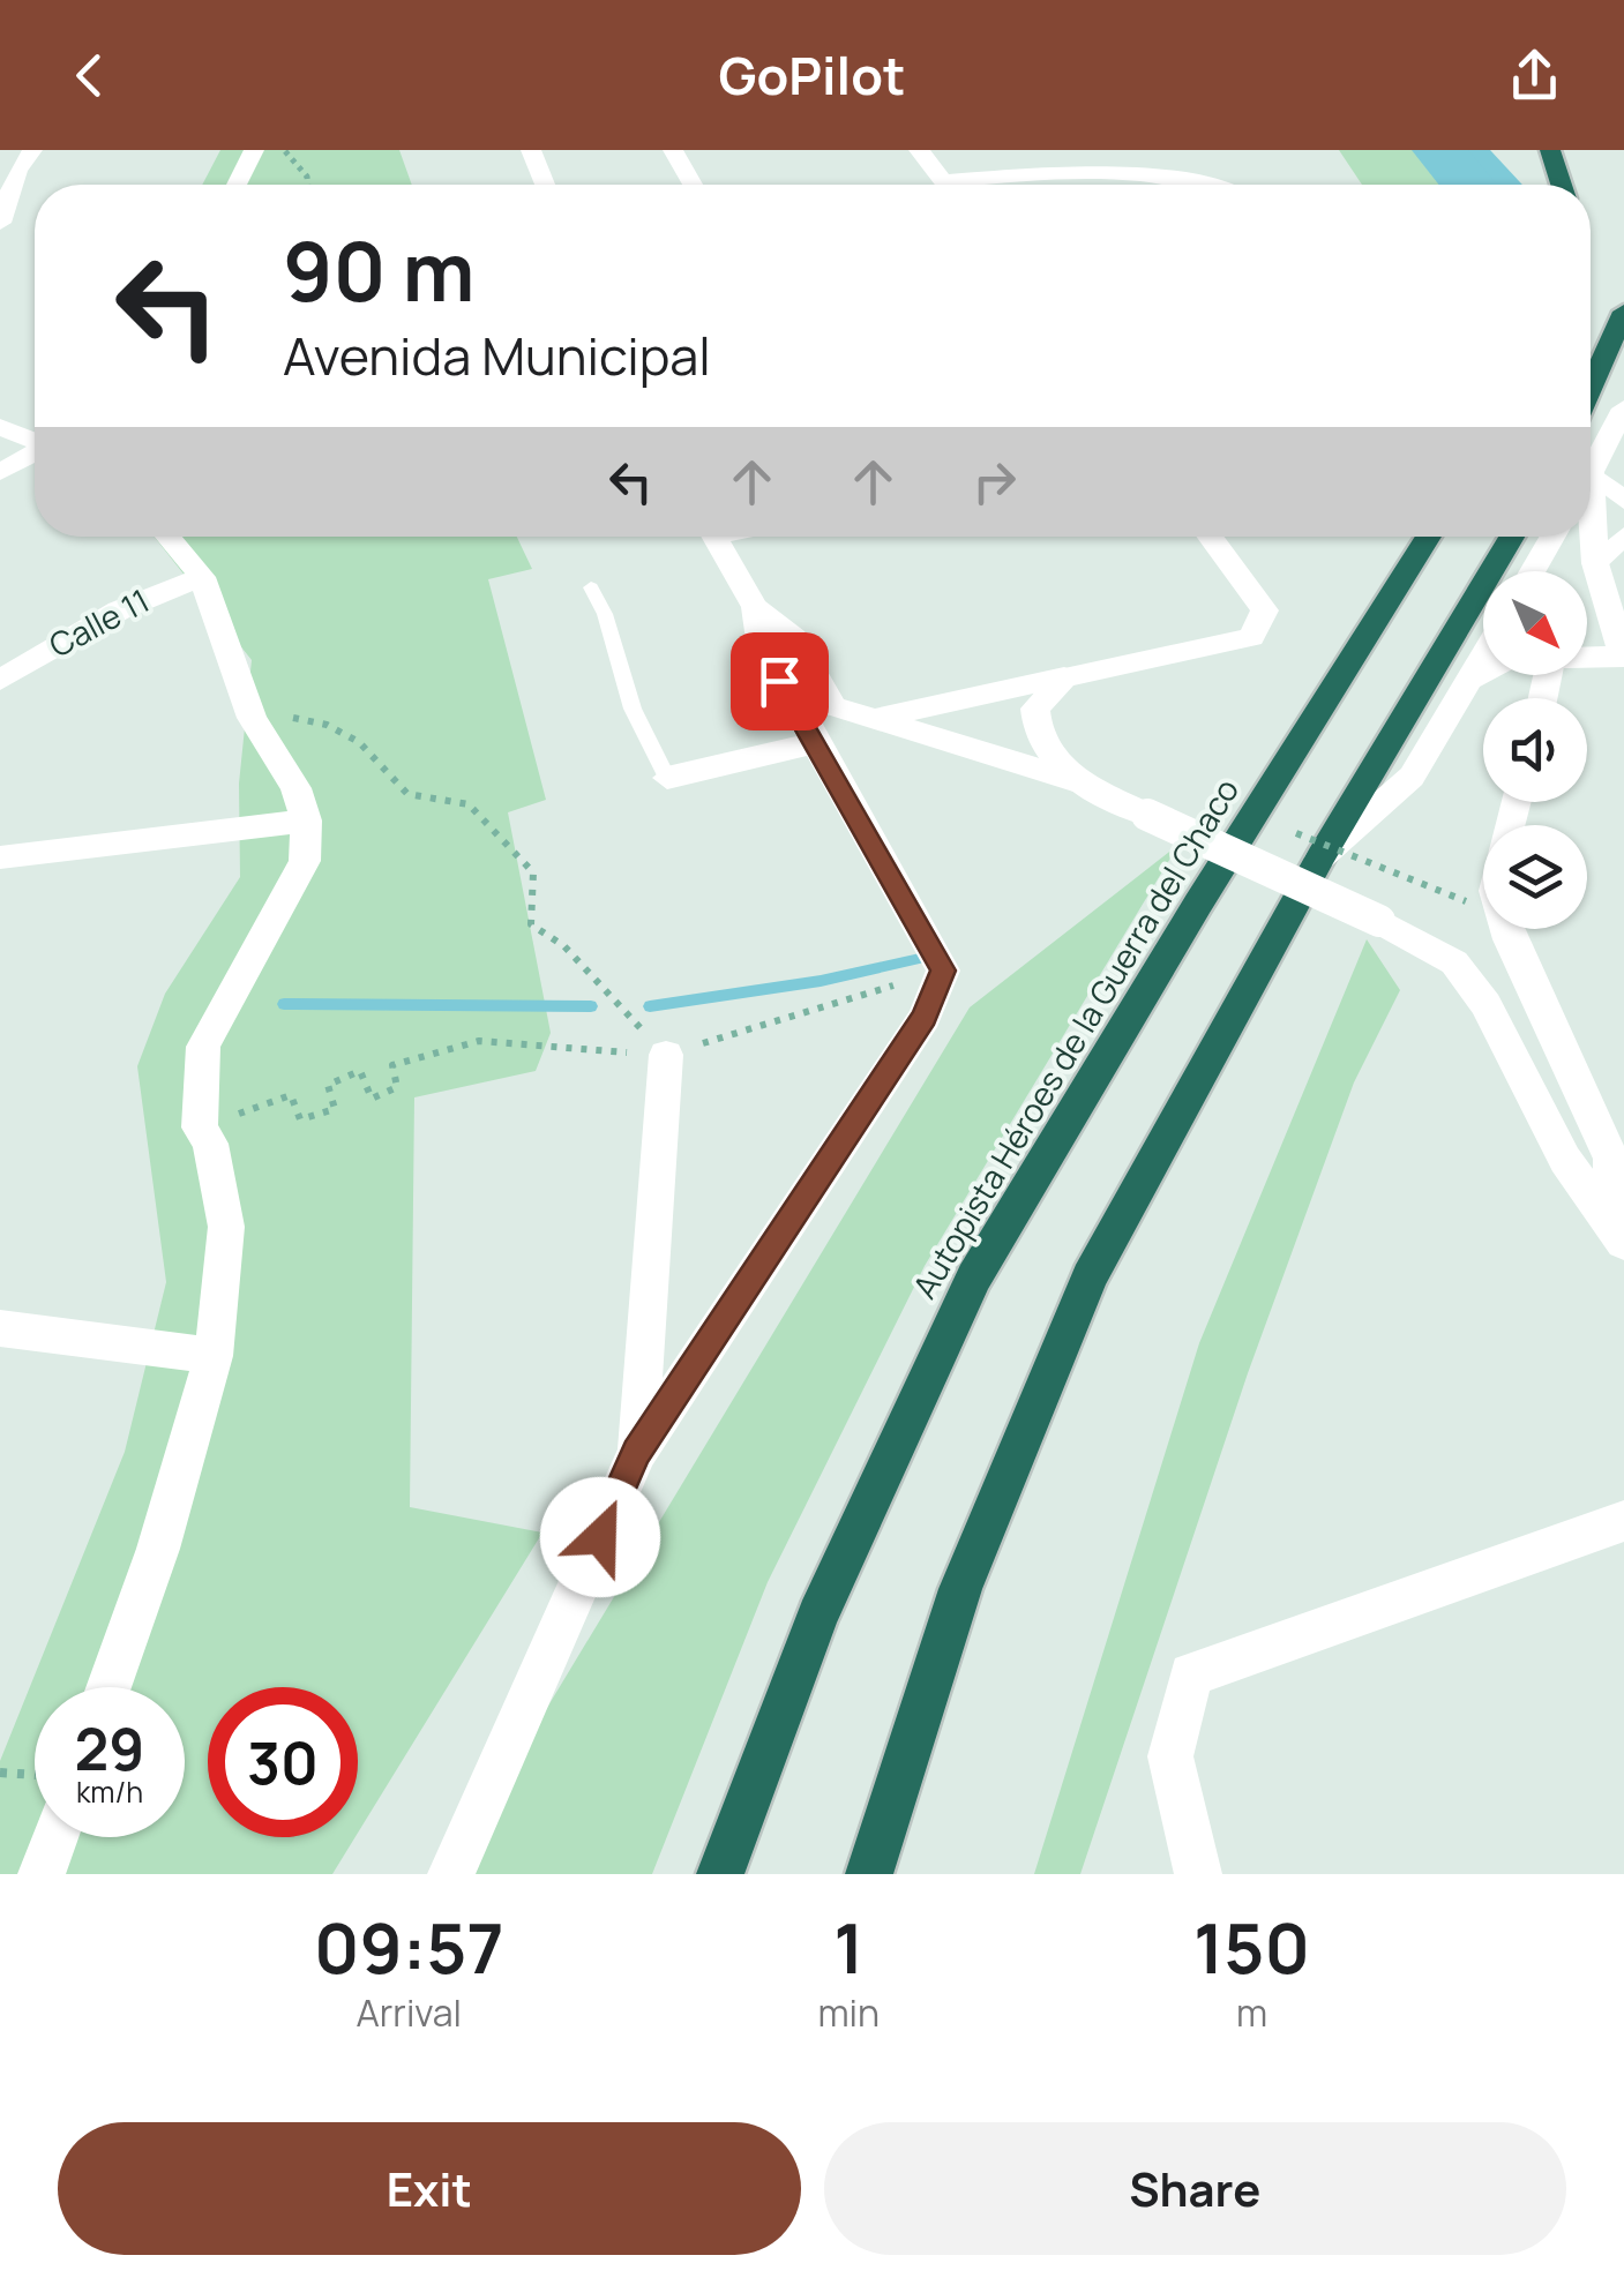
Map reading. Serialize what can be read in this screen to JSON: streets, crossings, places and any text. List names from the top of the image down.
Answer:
{
  "streets": {
    "highway": ["Autopista Héroes de la Guerra del Chaco"],
    "street": ["Calle 11"]
  },
  "north": "bottom right",
  "page": {
    "header": "GoPilot",
    "turn": ["90 m", "Avenida Municipal"],
    "speed": "29 km/h",
    "limit": "30",
    "eta": [
      "09:57",
      "Arrival",
      "1",
      "min",
      "150",
      "m"
    ],
    "buttons": ["Exit", "Share"]
  }
}
